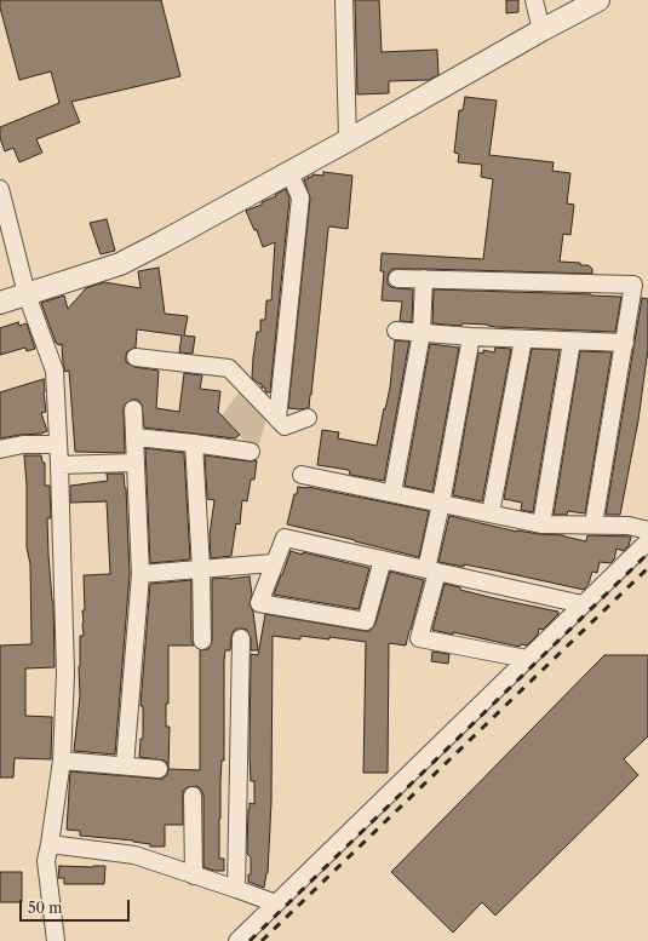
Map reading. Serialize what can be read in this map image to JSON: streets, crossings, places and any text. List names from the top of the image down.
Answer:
{
  "scale_bar": "50 m"
}
